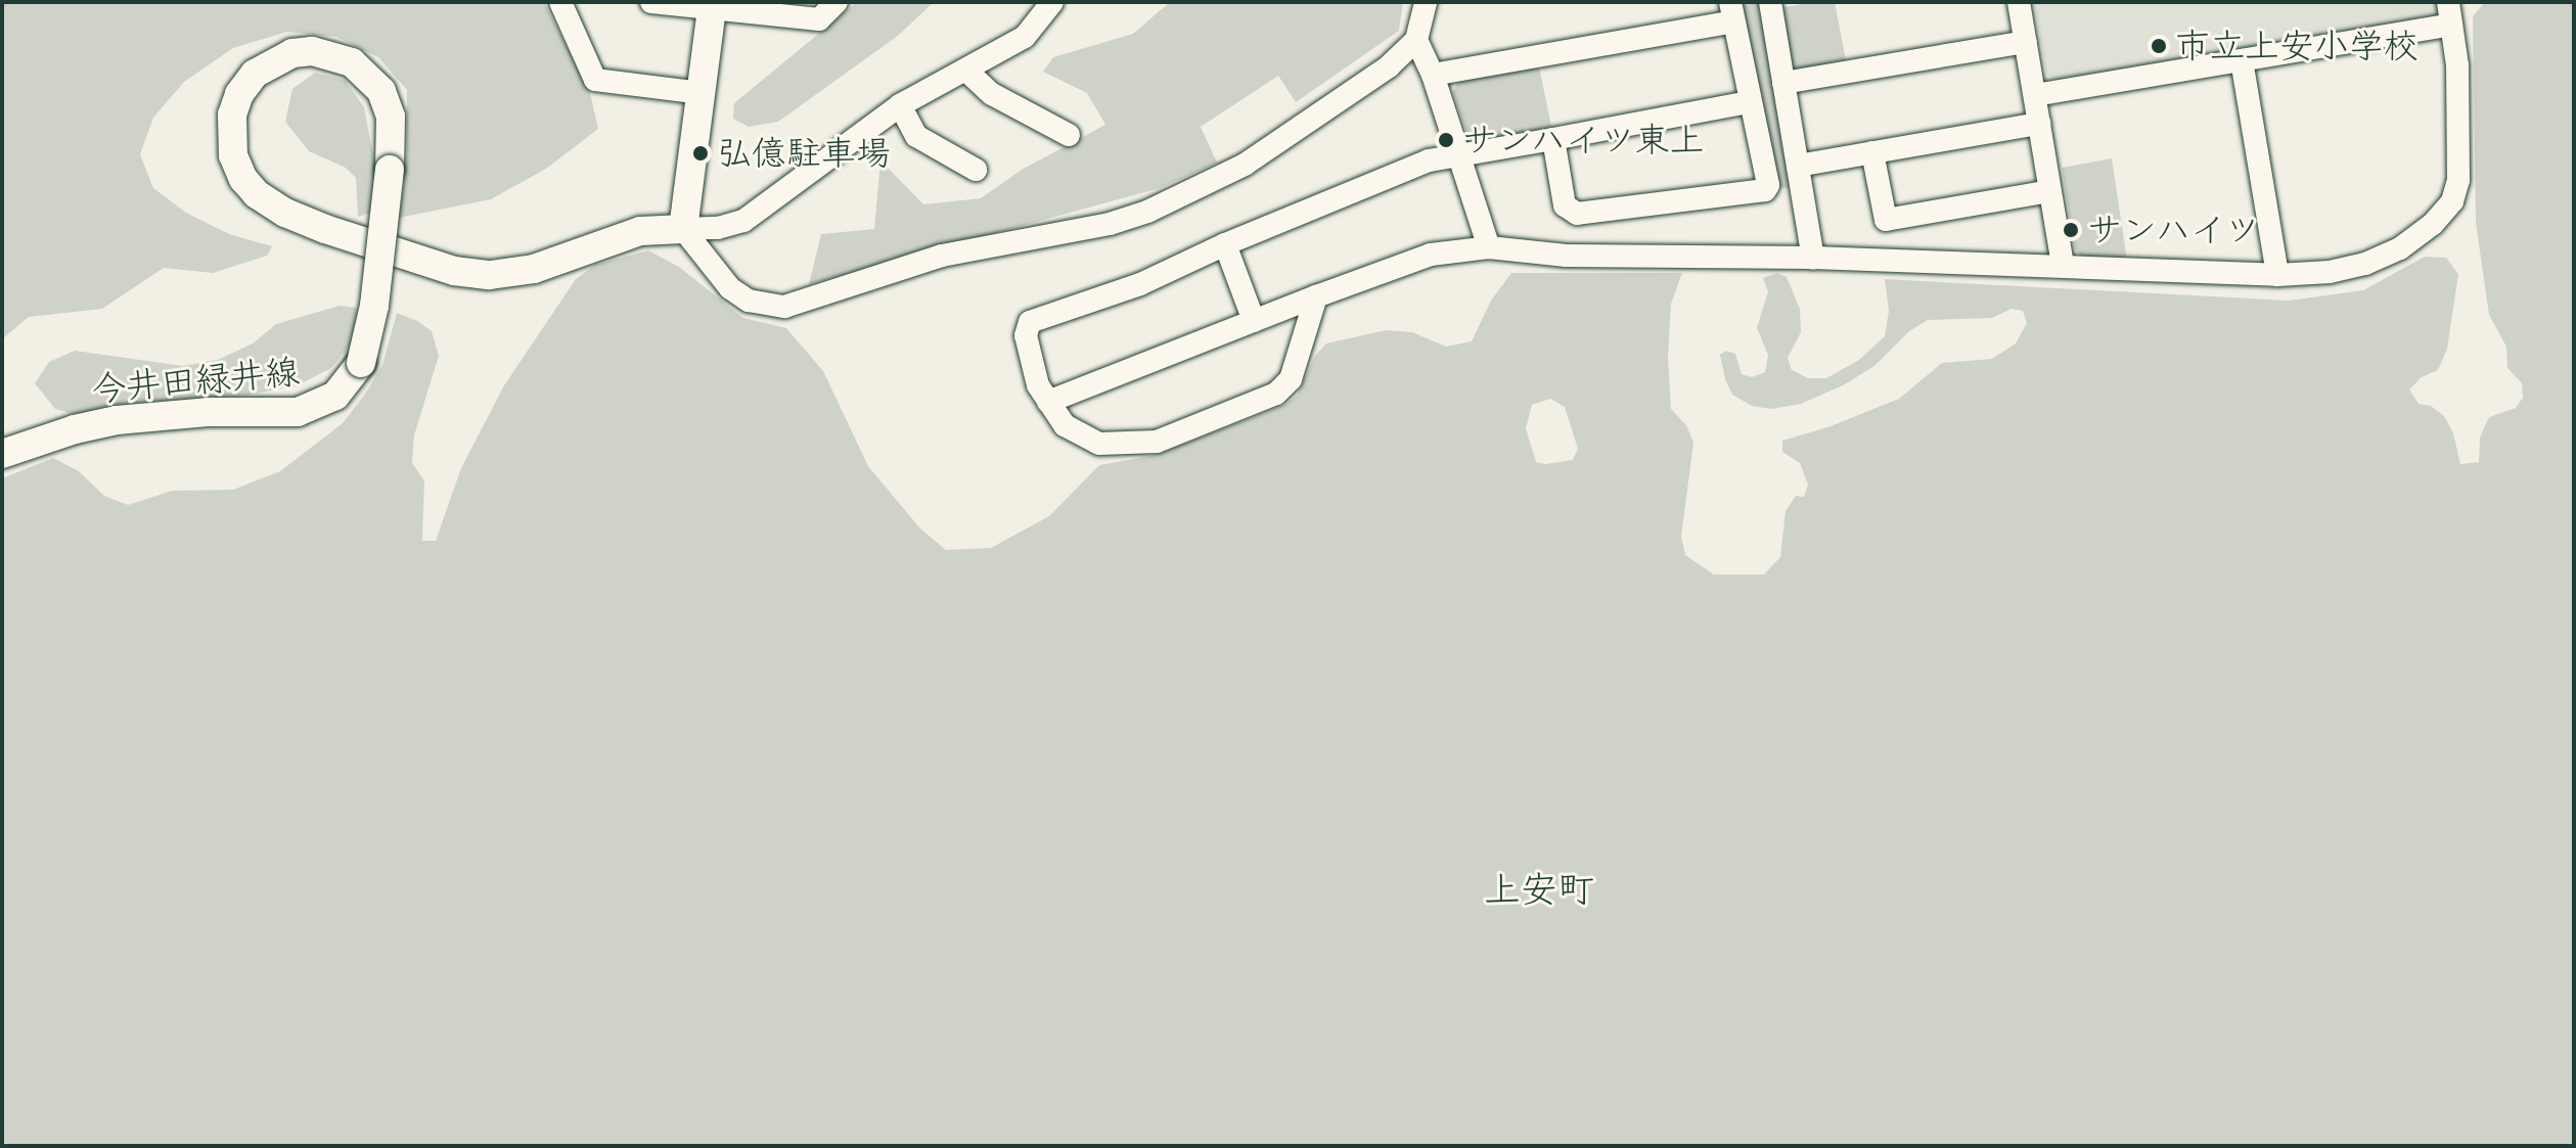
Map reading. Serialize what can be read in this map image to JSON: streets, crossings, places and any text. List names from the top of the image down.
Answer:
{
  "streets": {
    "main road": ["今井田緑井線"]
  },
  "districts": ["上安町"],
  "places": [
    "市立上安小学校",
    "サンハイツ東上",
    "弘億駐車場",
    "サンハイツ"
  ]
}
